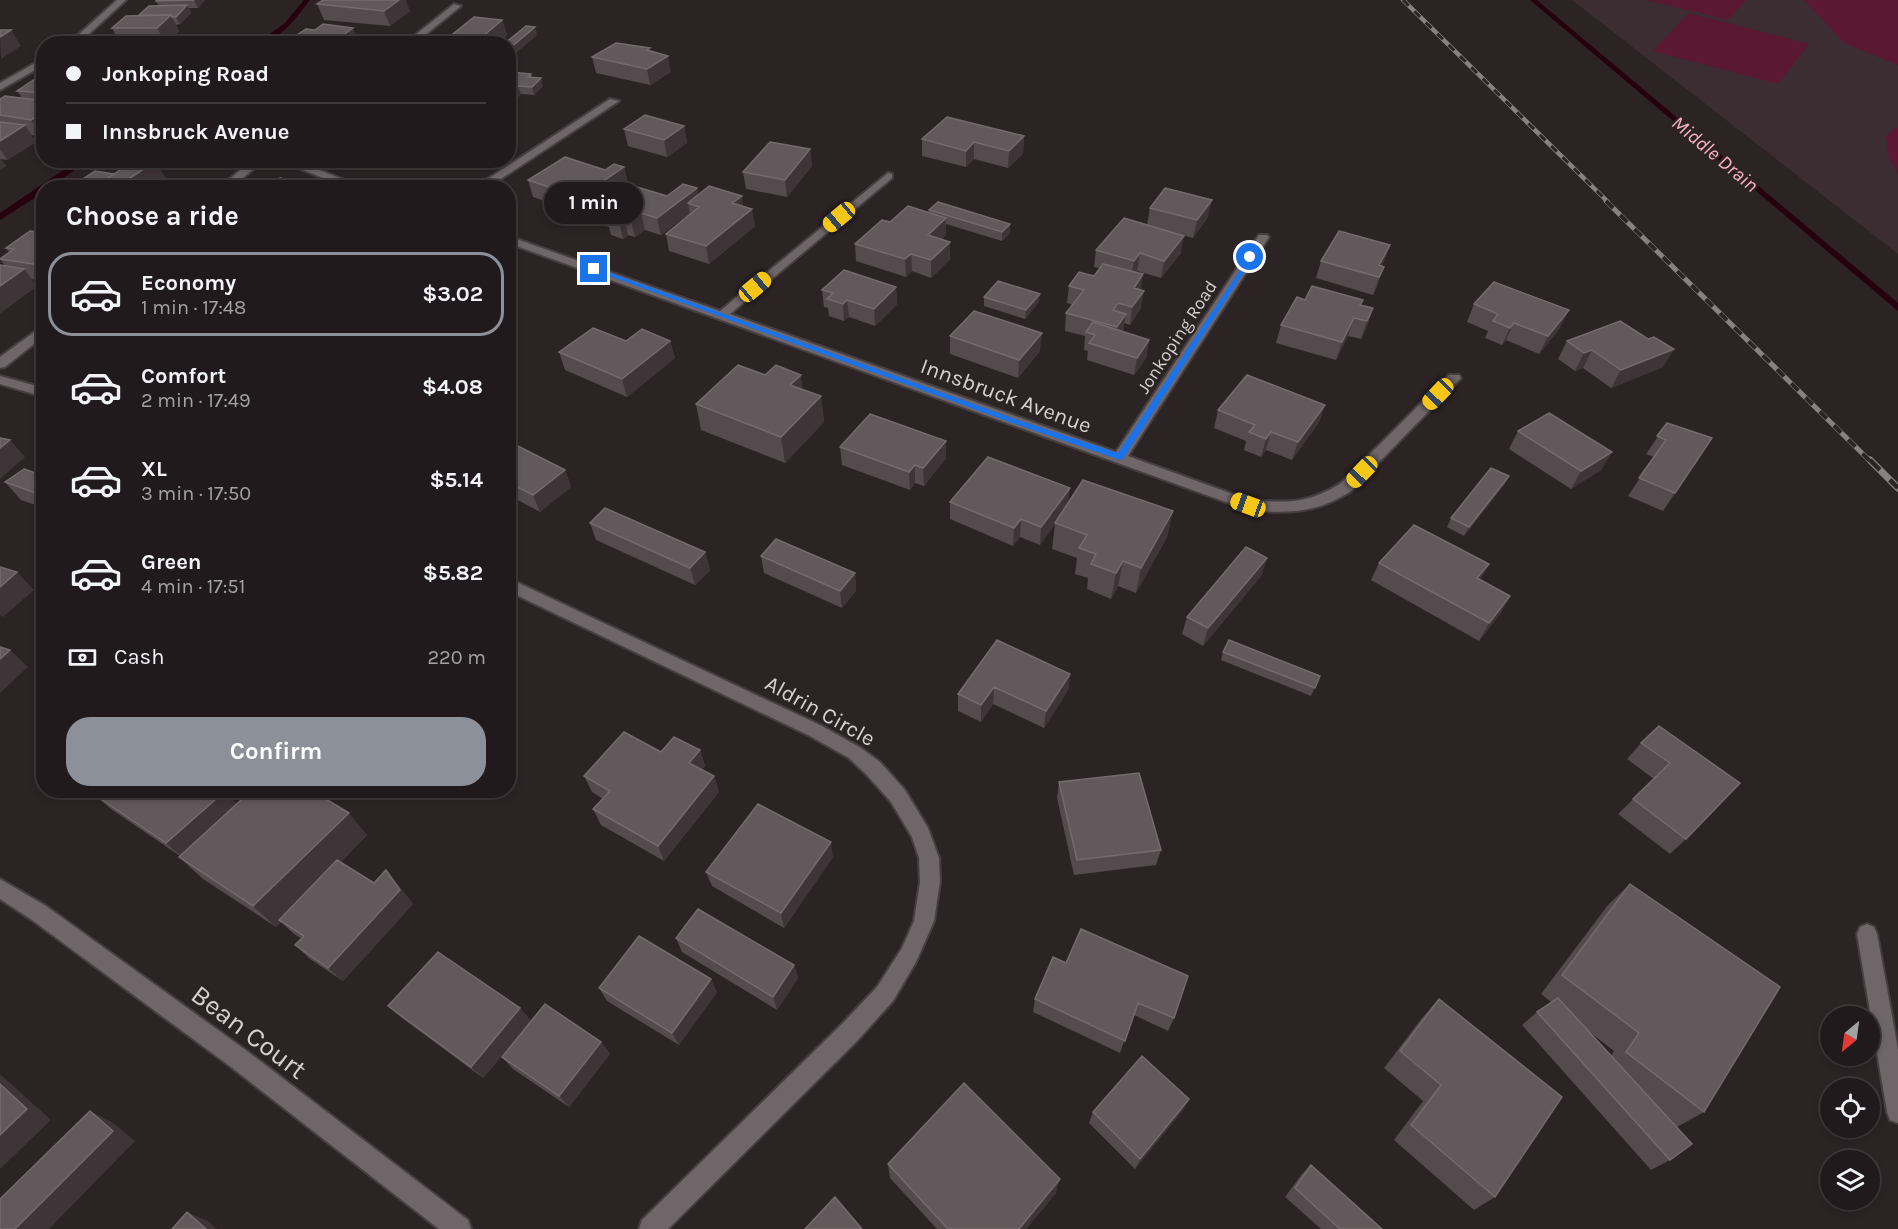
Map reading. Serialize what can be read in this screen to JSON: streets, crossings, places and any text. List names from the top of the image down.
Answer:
{
  "streets": {
    "street": [
      "Jonkoping Road",
      "Innsbruck Avenue",
      "Aldrin Circle",
      "Bean Court"
    ]
  },
  "crossings": [
    ["Jonkoping Road", "Innsbruck Avenue"]
  ],
  "water": ["Middle Drain"],
  "north": "bottom left",
  "page": {
    "banner": ["Jonkoping Road", "Innsbruck Avenue"],
    "heading": "Choose a ride",
    "bubble": "1 min",
    "list": [
      {
        "name": "Economy",
        "note": "1 min · 17:48",
        "value": "$3.02"
      },
      {
        "name": "Comfort",
        "note": "2 min · 17:49",
        "value": "$4.08"
      },
      {
        "name": "XL",
        "note": "3 min · 17:50",
        "value": "$5.14"
      },
      {
        "name": "Green",
        "note": "4 min · 17:51",
        "value": "$5.82"
      }
    ],
    "pay": ["Cash", "220 m"],
    "buttons": "Confirm"
  }
}
